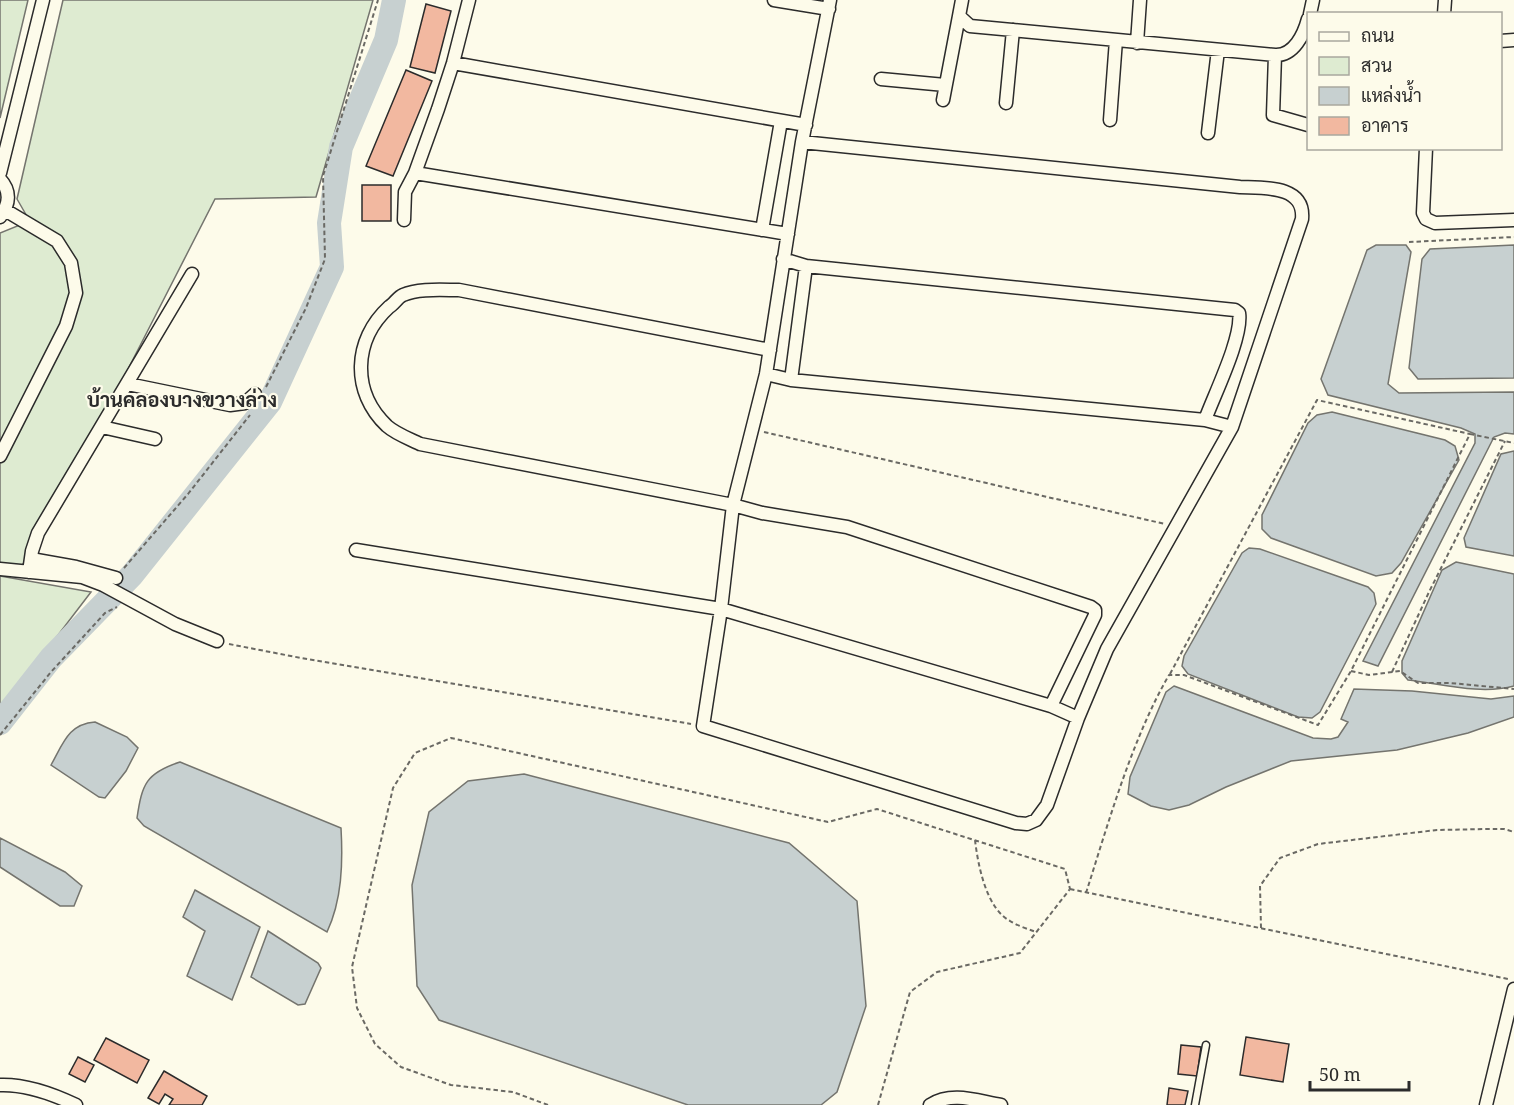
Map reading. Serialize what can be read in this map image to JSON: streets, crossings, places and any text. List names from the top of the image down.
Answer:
{
  "districts": ["บ้านคลองบางขวางล่าง"],
  "legend": [
    "ถนน",
    "สวน",
    "แหล่งน้ำ",
    "อาคาร"
  ],
  "scale_bar": "50 m"
}
